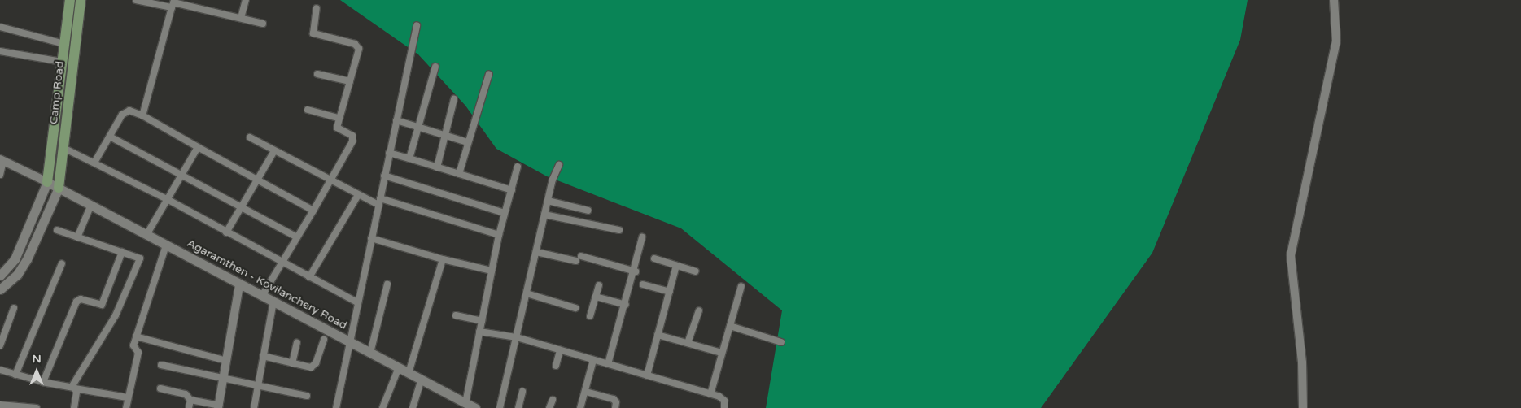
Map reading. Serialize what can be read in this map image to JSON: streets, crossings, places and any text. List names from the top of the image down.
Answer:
{
  "streets": {
    "main road": ["Camp Road", "Agaramthen - Kovilanchery Road"]
  },
  "crossings": [
    ["Camp Road", "Agaramthen - Kovilanchery Road"]
  ],
  "north": "top"
}
